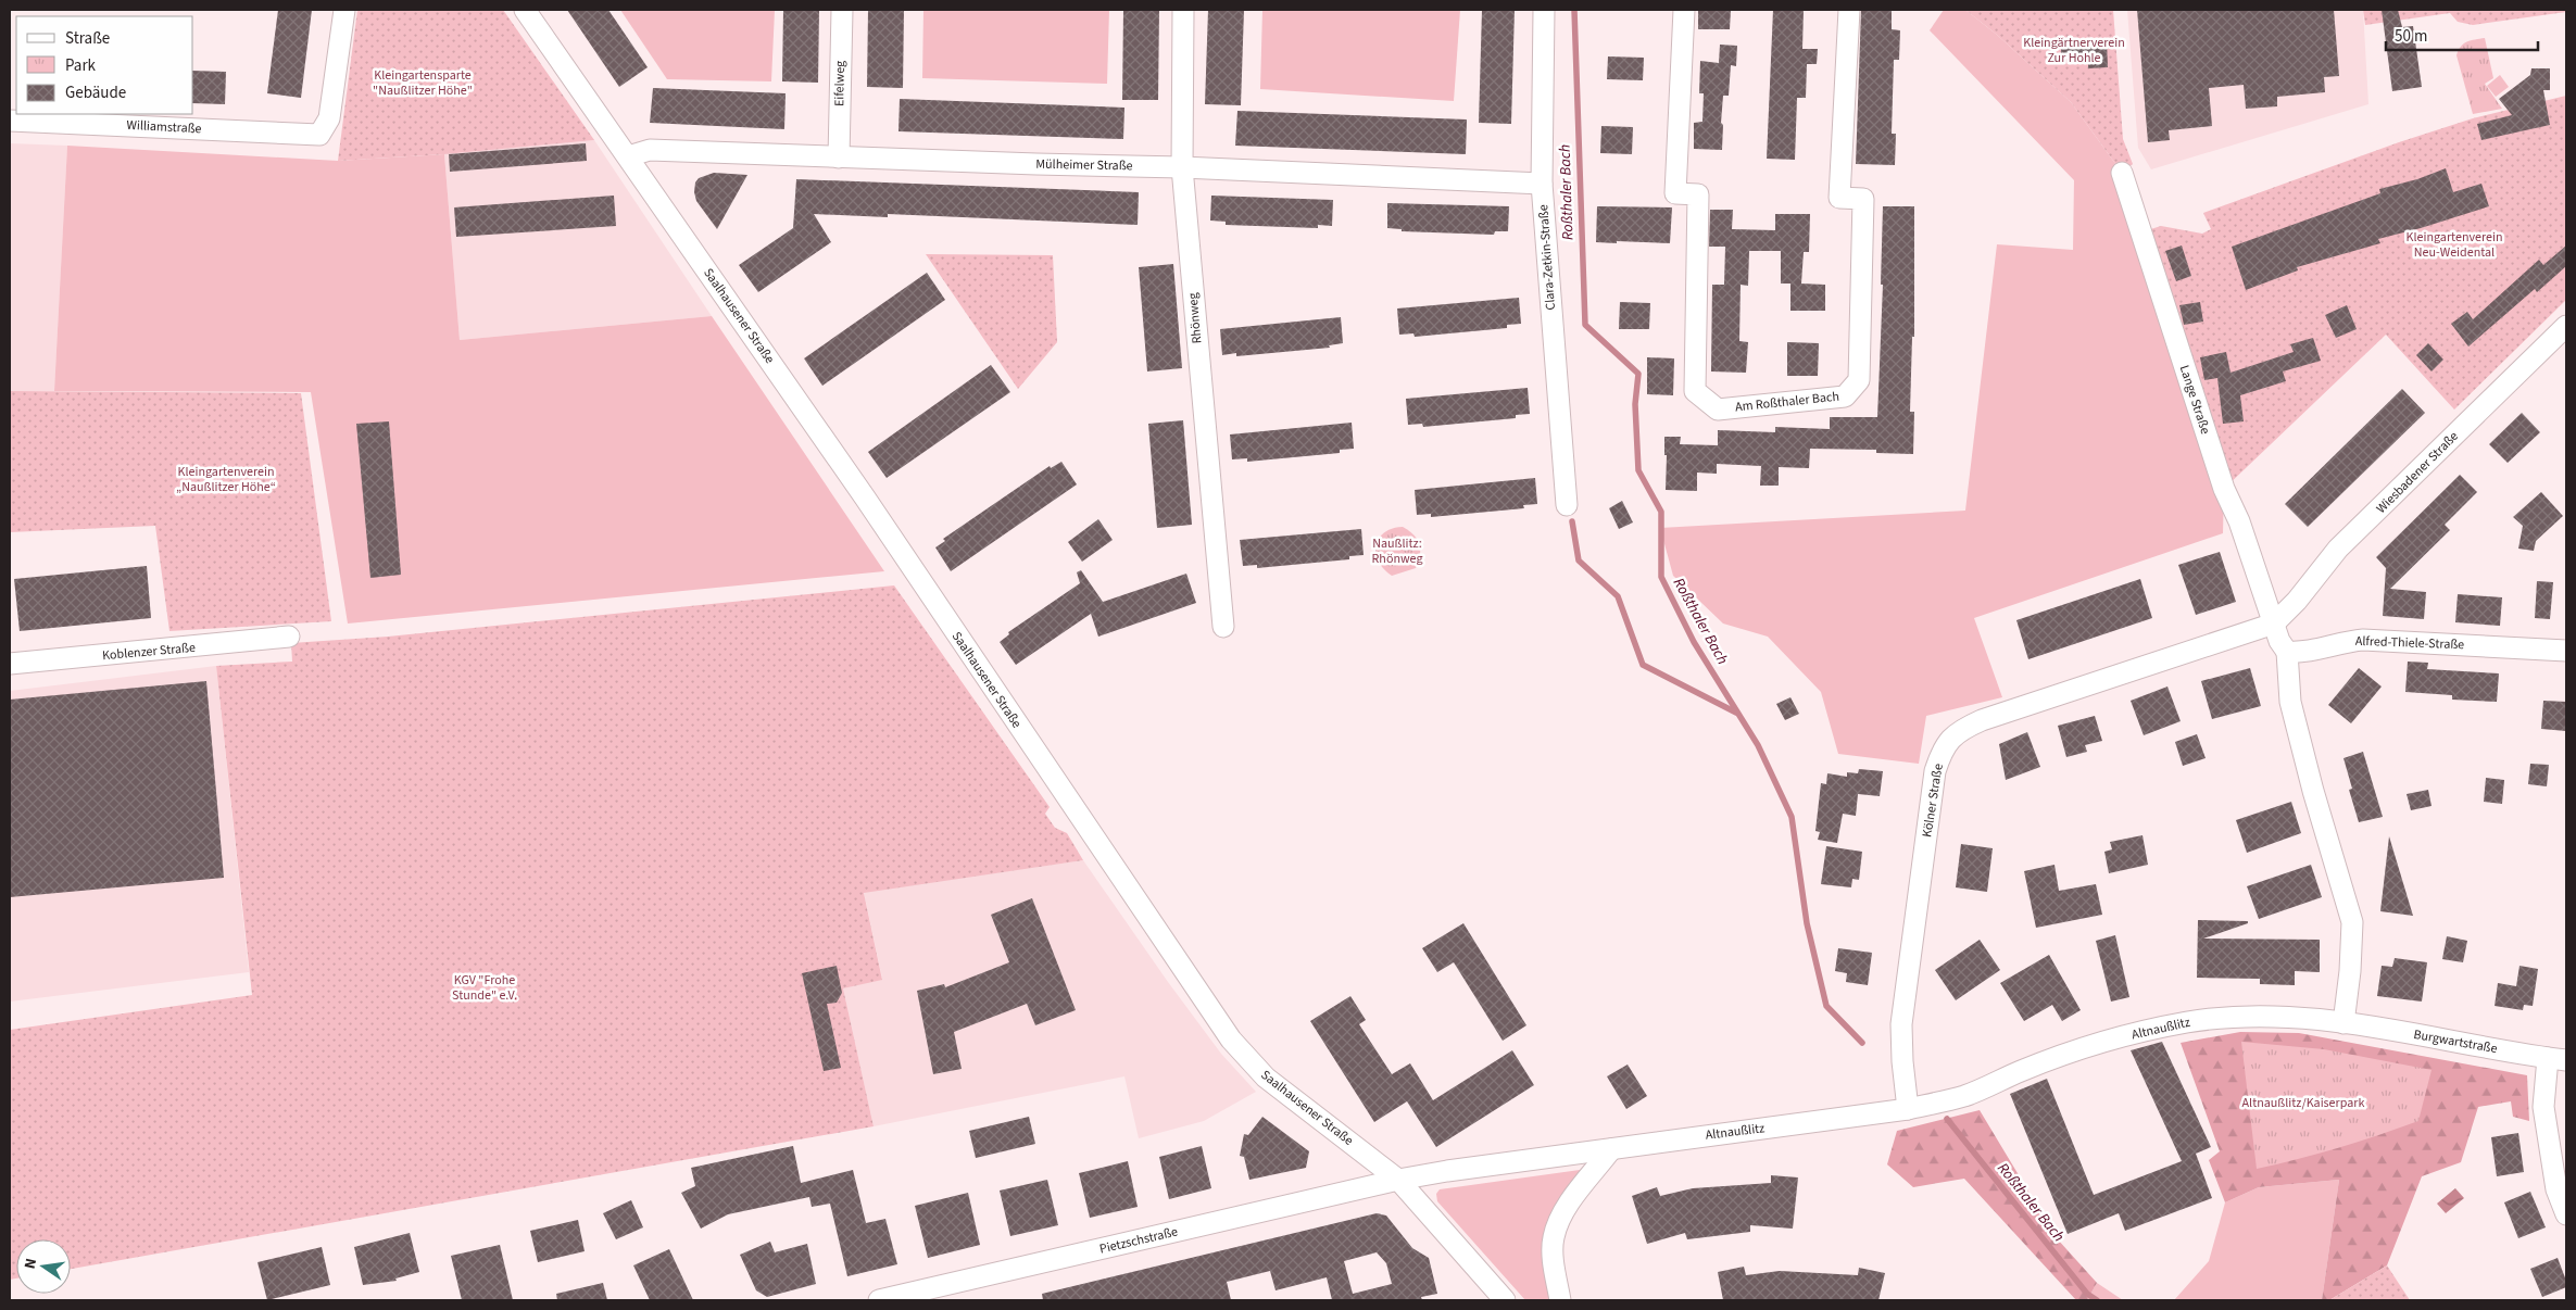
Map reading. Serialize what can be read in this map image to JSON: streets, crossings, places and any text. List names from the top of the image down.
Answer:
{
  "streets": {
    "street": [
      "Eifelweg",
      "Williamstraße",
      "Mülheimer Straße",
      "Clara-Zetkin-Straße",
      "Saalhausener Straße",
      "Rhönweg",
      "Lange Straße",
      "Am Roßthaler Bach",
      "Wiesbadener Straße",
      "Alfred-Thiele-Straße",
      "Koblenzer Straße",
      "Kölner Straße",
      "Altnaußlitz",
      "Burgwartstraße",
      "Pietzschstraße"
    ]
  },
  "crossings": [
    ["Eifelweg", "Mülheimer Straße"],
    ["Mülheimer Straße", "Clara-Zetkin-Straße"],
    ["Mülheimer Straße", "Saalhausener Straße"],
    ["Mülheimer Straße", "Rhönweg"],
    ["Saalhausener Straße", "Altnaußlitz"],
    ["Saalhausener Straße", "Pietzschstraße"],
    ["Lange Straße", "Wiesbadener Straße"],
    ["Lange Straße", "Kölner Straße"],
    ["Wiesbadener Straße", "Kölner Straße"],
    ["Kölner Straße", "Altnaußlitz"],
    ["Altnaußlitz", "Burgwartstraße"],
    ["Altnaußlitz", "Pietzschstraße"]
  ],
  "water": ["Roßthaler Bach"],
  "parks": [
    "Kleingärtnerverein Zur Hohle",
    "Kleingartensparte \"Naußlitzer Höhe\"",
    "Kleingartenverein Neu-Weidental",
    "Kleingartenverein „Naußlitzer Höhe“",
    "Naußlitz: Rhönweg",
    "KGV \"Frohe Stunde\" e.V.",
    "Altnaußlitz/Kaiserpark"
  ],
  "legend": ["Straße", "Park", "Gebäude"],
  "scale_bar": "50 m",
  "north": "left"
}
